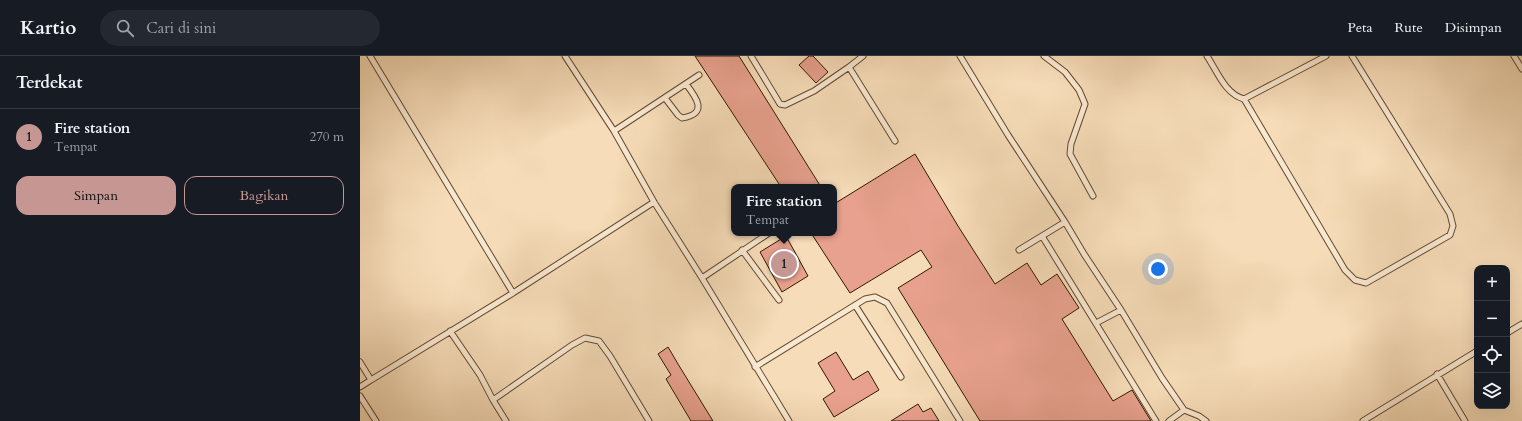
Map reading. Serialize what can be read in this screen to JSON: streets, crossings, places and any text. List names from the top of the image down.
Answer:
{
  "page": {
    "header": "Kartio",
    "search": "Cari di sini",
    "nav": ["Peta", "Rute", "Disimpan"],
    "heading": "Terdekat",
    "list": [
      {
        "mark": "1",
        "name": "Fire station",
        "note": "Tempat",
        "value": "270 m"
      }
    ],
    "buttons": ["Simpan", "Bagikan"],
    "popup": ["Fire station", "Tempat"],
    "pins": "1",
    "map_buttons": ["+", "−"]
  }
}
